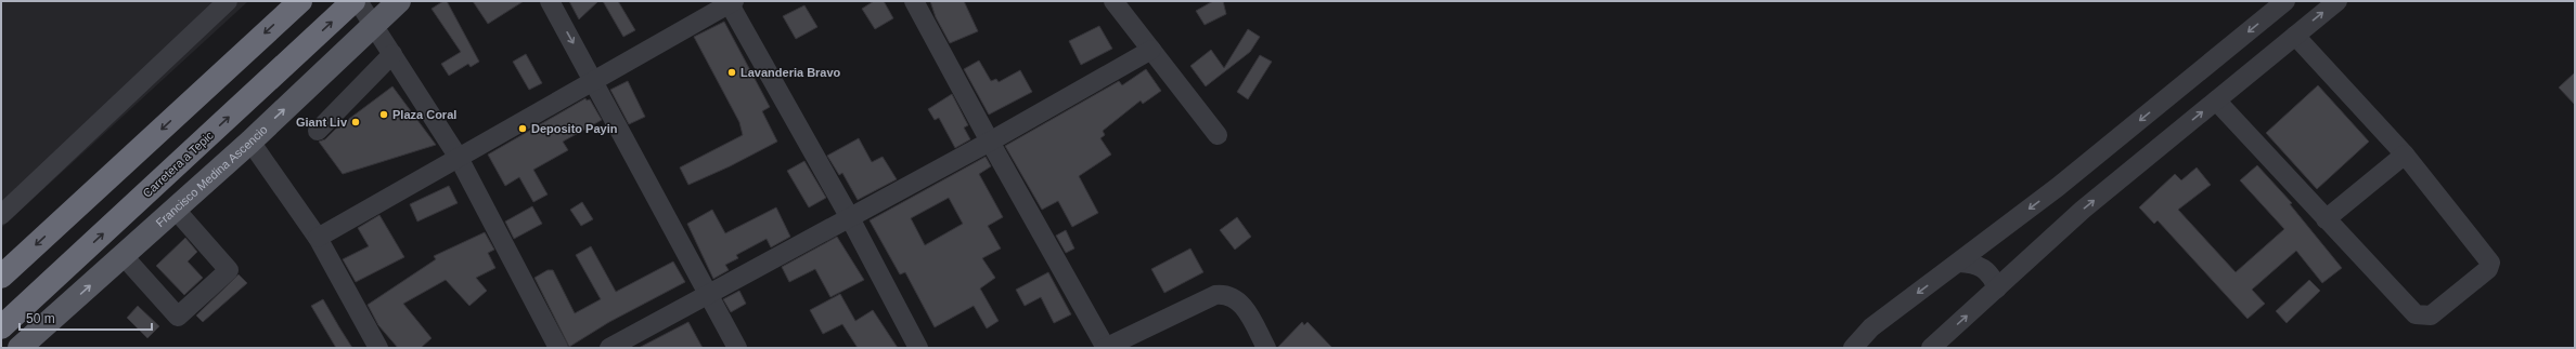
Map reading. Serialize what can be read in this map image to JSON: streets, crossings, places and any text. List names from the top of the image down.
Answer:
{
  "streets": {
    "highway": ["Carretera a Tepic"],
    "main road": ["Francisco Medina Ascencio"]
  },
  "one_way": ["Francisco Medina Ascencio"],
  "places": [
    "Lavanderia Bravo",
    "Plaza Coral",
    "Giant Liv",
    "Deposito Payin"
  ],
  "scale_bar": "50 m"
}
